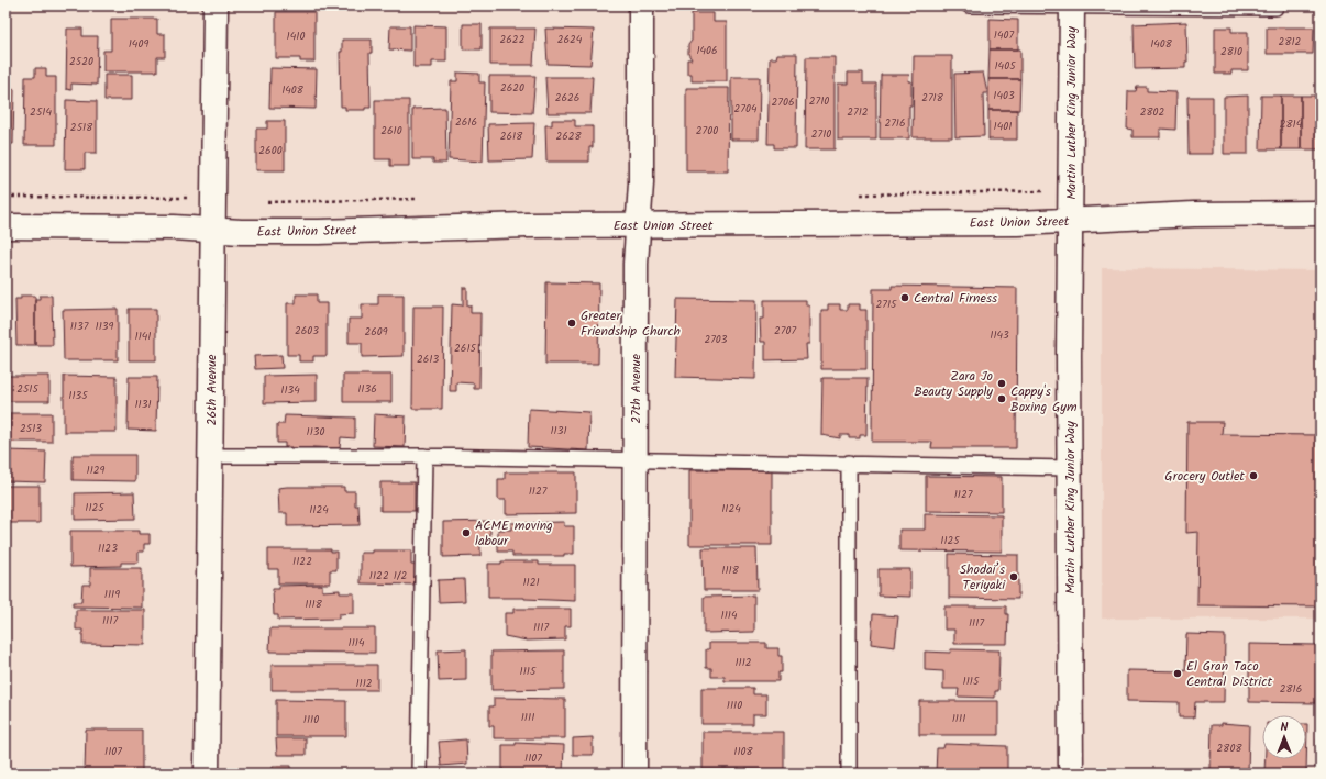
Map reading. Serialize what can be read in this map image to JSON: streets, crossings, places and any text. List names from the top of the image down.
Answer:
{
  "streets": {
    "street": [
      "Martin Luther King Junior Way",
      "East Union Street",
      "27th Avenue",
      "26th Avenue"
    ]
  },
  "crossings": [
    ["Martin Luther King Junior Way", "East Union Street"],
    ["East Union Street", "27th Avenue"],
    ["East Union Street", "26th Avenue"]
  ],
  "places": [
    "Central Firness",
    "Greater Friendship Church",
    "Zara Jo Beauty Supply",
    "Cappy's Boxing Gym",
    "Grocery Outlet",
    "ACME moving labour",
    "Shodai’s Teriyaki",
    "El Gran Taco Central District"
  ],
  "house_numbers": [
    "1407",
    "1410",
    "2622",
    "2624",
    "2812",
    "1409",
    "1408",
    "1406",
    "2810",
    "2520",
    "1405",
    "2620",
    "1408",
    "1403",
    "2626",
    "2718",
    "2710",
    "2706",
    "2704",
    "2514",
    "2712",
    "2802",
    "2616",
    "2716",
    "2814",
    "1401",
    "2518",
    "2610",
    "2700",
    "2710",
    "2618",
    "2628",
    "2600",
    "2715",
    "1137",
    "1139",
    "2603",
    "2707",
    "2609",
    "1143",
    "1141",
    "2703",
    "2615",
    "2613",
    "2515",
    "1136",
    "1134",
    "1135",
    "1131",
    "2513",
    "1131",
    "1130",
    "1129",
    "1127",
    "1127",
    "1125",
    "1124",
    "1124",
    "1125",
    "1123",
    "1122",
    "1118",
    "1122 1/2",
    "1121",
    "1119",
    "1118",
    "1114",
    "1117",
    "1117",
    "1117",
    "1114",
    "1112",
    "1115",
    "1115",
    "1112",
    "2816",
    "1110",
    "1111",
    "1111",
    "1110",
    "2808",
    "1107",
    "1108",
    "1107"
  ],
  "north": "top"
}
